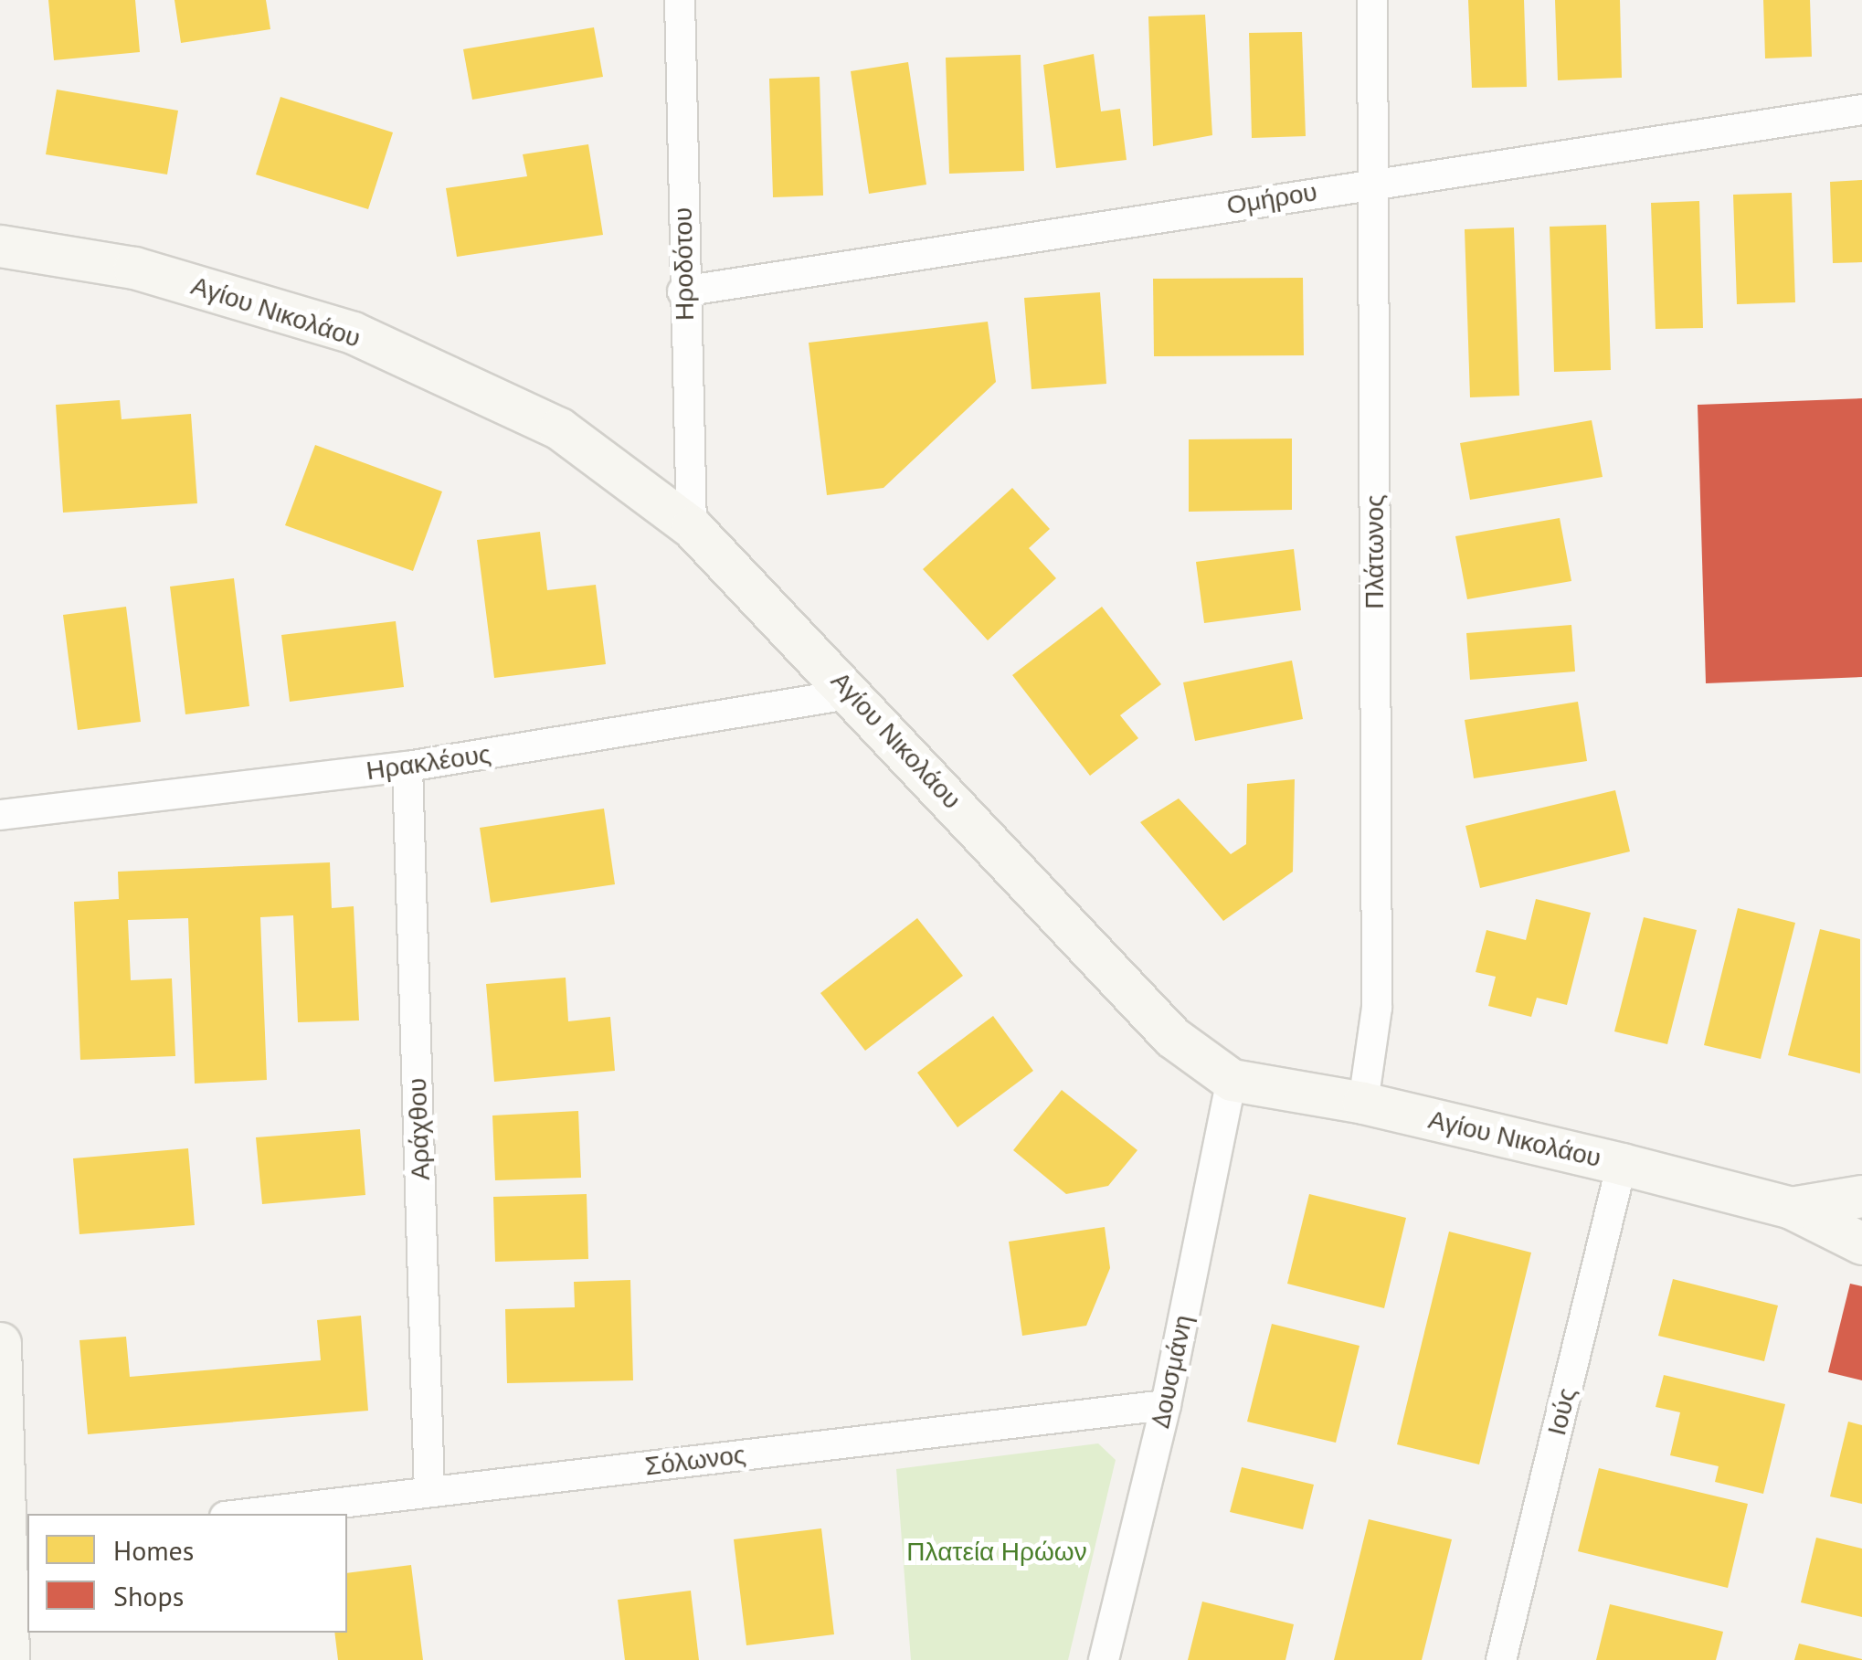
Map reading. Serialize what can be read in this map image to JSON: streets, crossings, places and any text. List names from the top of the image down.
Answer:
{
  "streets": {
    "street": [
      "Ομήρου",
      "Ηροδότου",
      "Αγίου Νικολάου",
      "Πλάτωνος",
      "Ηρακλέους",
      "Αράχθου",
      "Δουσμάνη",
      "Ιούς",
      "Σόλωνος"
    ]
  },
  "crossings": [
    ["Ομήρου", "Ηροδότου"],
    ["Ομήρου", "Πλάτωνος"],
    ["Ηροδότου", "Αγίου Νικολάου"],
    ["Αγίου Νικολάου", "Πλάτωνος"],
    ["Αγίου Νικολάου", "Ηρακλέους"],
    ["Αγίου Νικολάου", "Δουσμάνη"],
    ["Αγίου Νικολάου", "Ιούς"],
    ["Ηρακλέους", "Αράχθου"],
    ["Αράχθου", "Σόλωνος"],
    ["Δουσμάνη", "Σόλωνος"]
  ],
  "parks": ["Πλατεία Ηρώων"],
  "legend": ["Homes", "Shops"]
}
